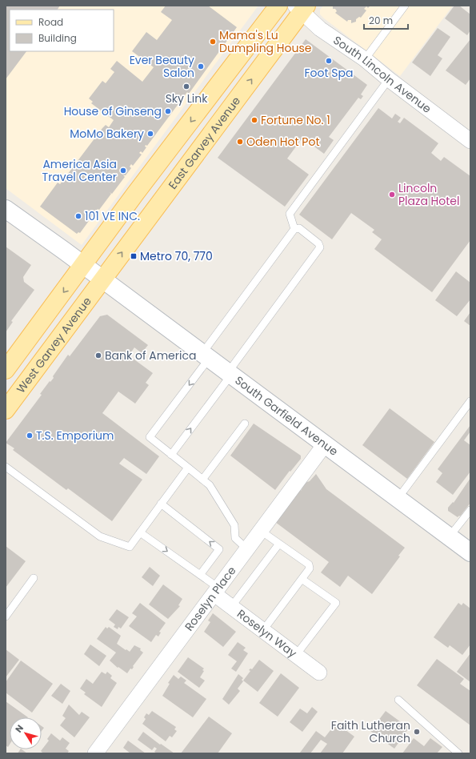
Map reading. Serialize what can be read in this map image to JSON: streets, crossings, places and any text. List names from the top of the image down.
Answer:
{
  "streets": {
    "main road": ["East Garvey Avenue", "West Garvey Avenue", "South Garfield Avenue"],
    "street": ["South Lincoln Avenue", "Roselyn Place", "Roselyn Way"]
  },
  "crossings": [
    ["South Lincoln Avenue", "East Garvey Avenue"],
    ["East Garvey Avenue", "West Garvey Avenue"],
    ["East Garvey Avenue", "South Garfield Avenue"],
    ["West Garvey Avenue", "South Garfield Avenue"],
    ["South Garfield Avenue", "Roselyn Place"],
    ["Roselyn Place", "Roselyn Way"]
  ],
  "places": {
    "other": [
      "Mama's Lu Dumpling House",
      "Foot Spa",
      "Ever Beauty Salon",
      "Sky Link",
      "House of Ginseng",
      "Fortune No. 1",
      "MoMo Bakery",
      "Oden Hot Pot",
      "America Asia Travel Center",
      "Lincoln Plaza Hotel",
      "101 VE INC.",
      "Bank of America",
      "T.S. Emporium",
      "Faith Lutheran Church"
    ],
    "transit": ["Metro 70, 770"]
  },
  "legend": ["Road", "Building"],
  "scale_bar": "20 m",
  "north": "top left"
}
